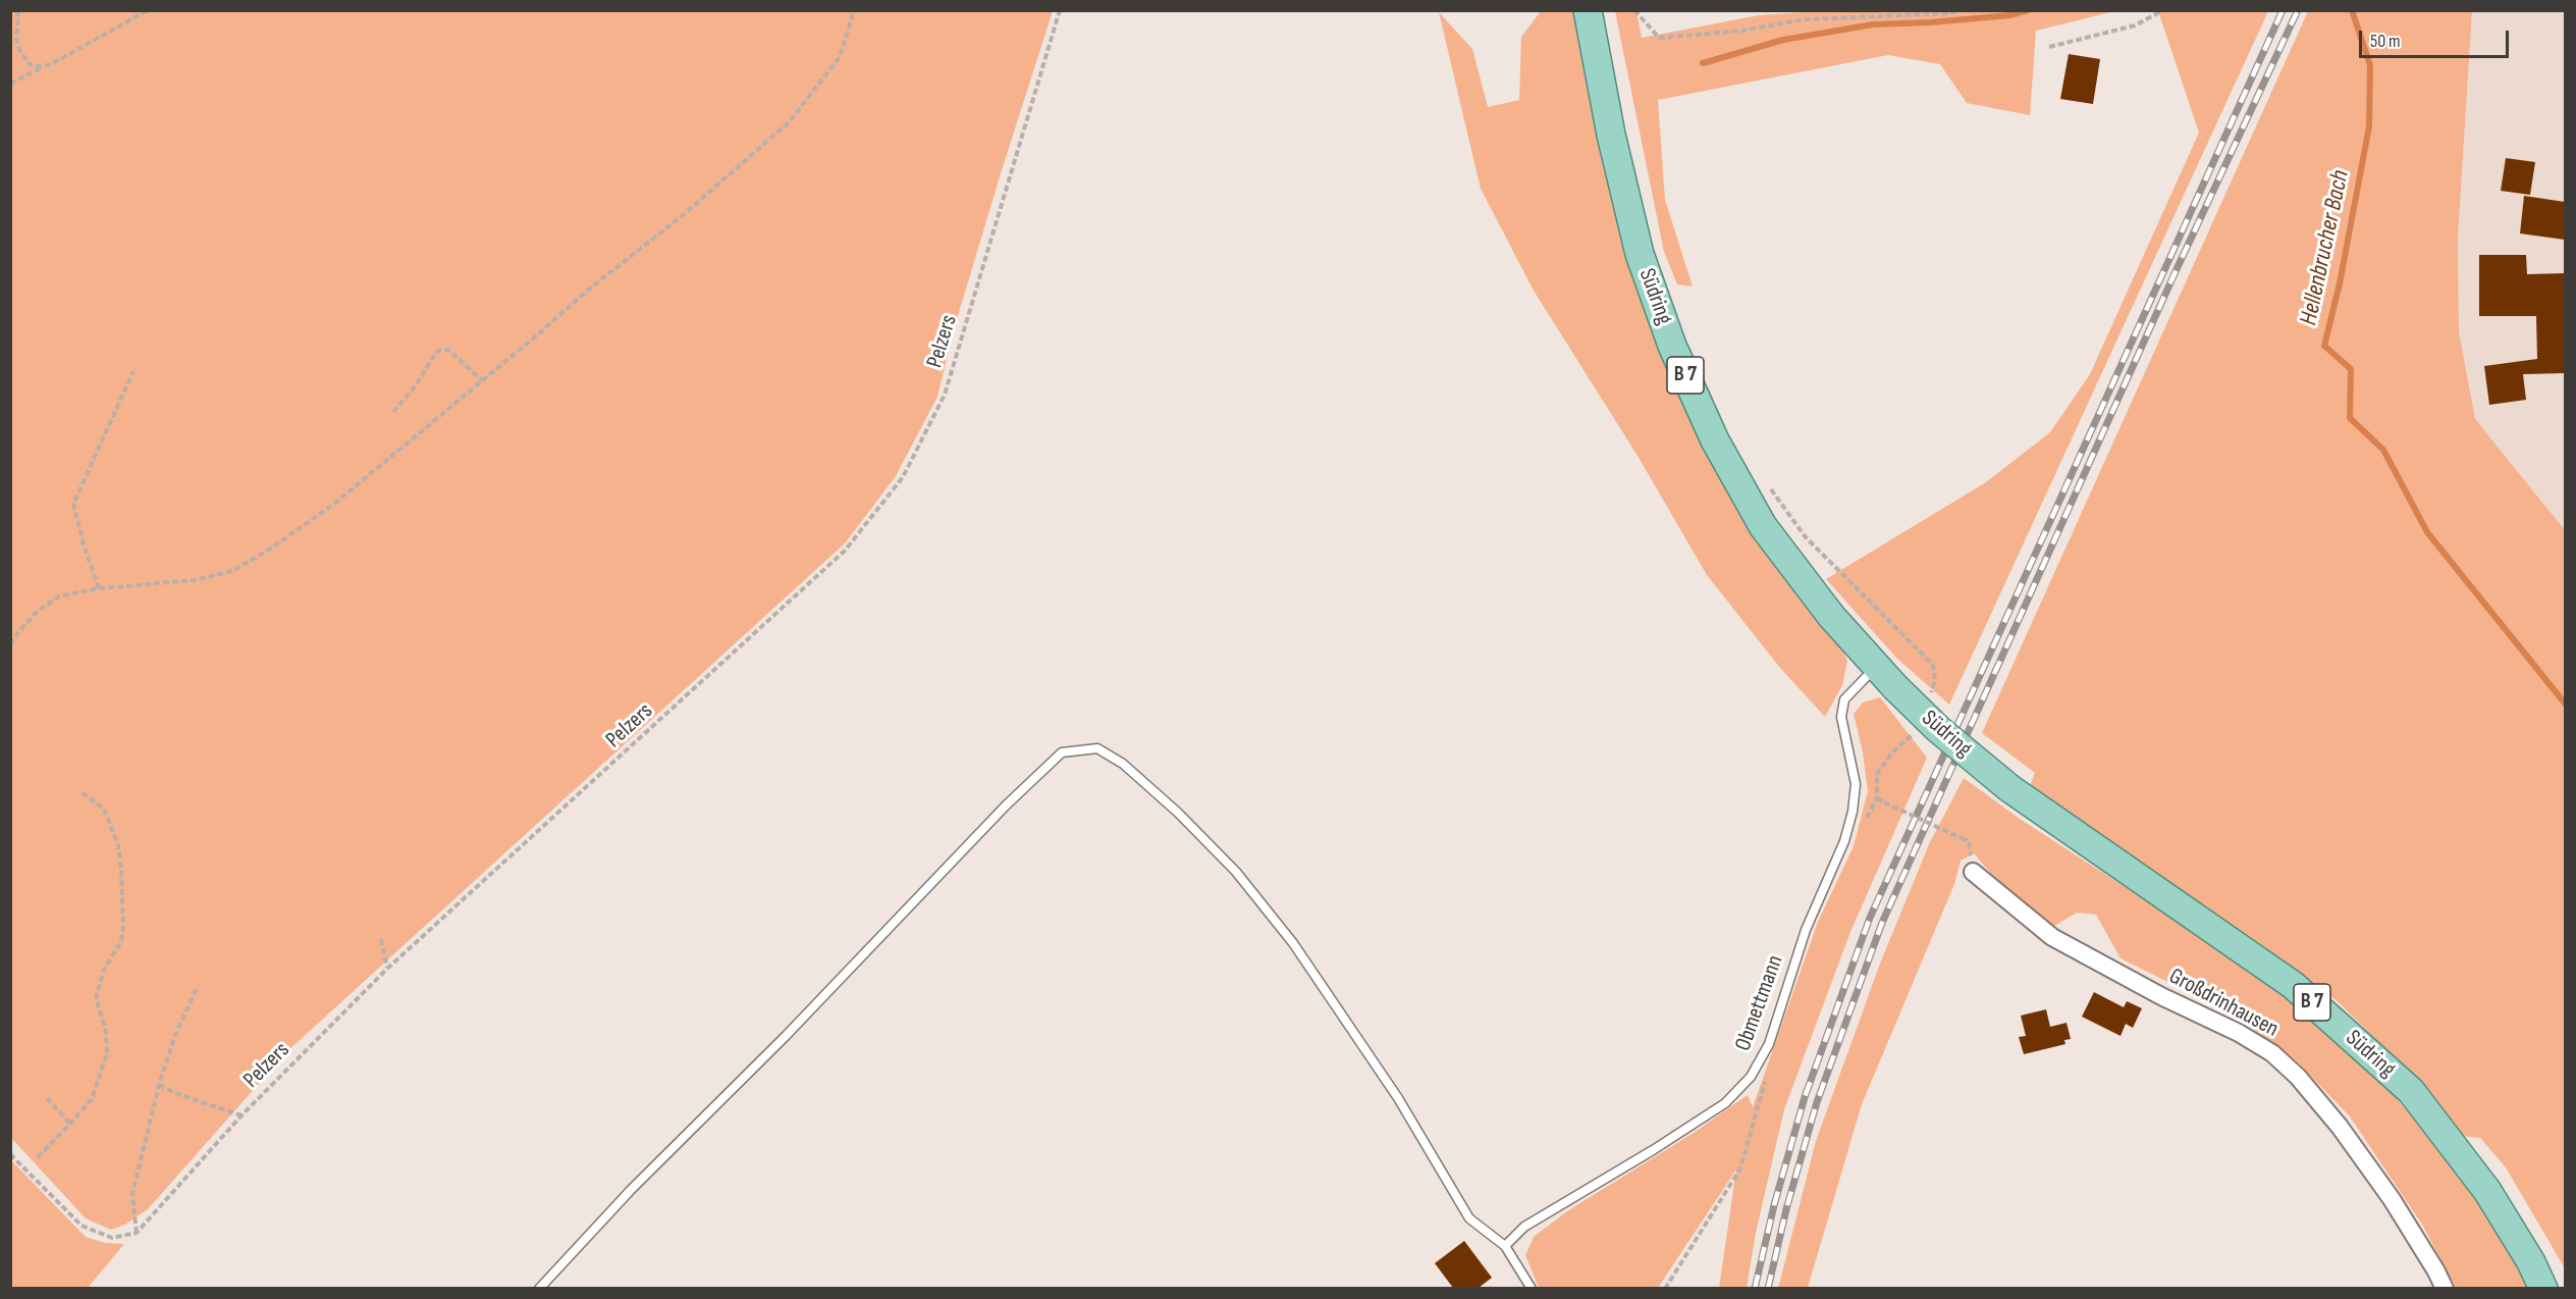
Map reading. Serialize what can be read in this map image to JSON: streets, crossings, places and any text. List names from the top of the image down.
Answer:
{
  "streets": {
    "main road": ["Südring", "B 7"],
    "street": ["Großdrinhausen"],
    "lane": ["Obmettmann"],
    "path": ["Pelzers"]
  },
  "crossings": [
    ["Südring", "Obmettmann"]
  ],
  "water": ["Hellenbrucher Bach"],
  "scale_bar": "50 m"
}
